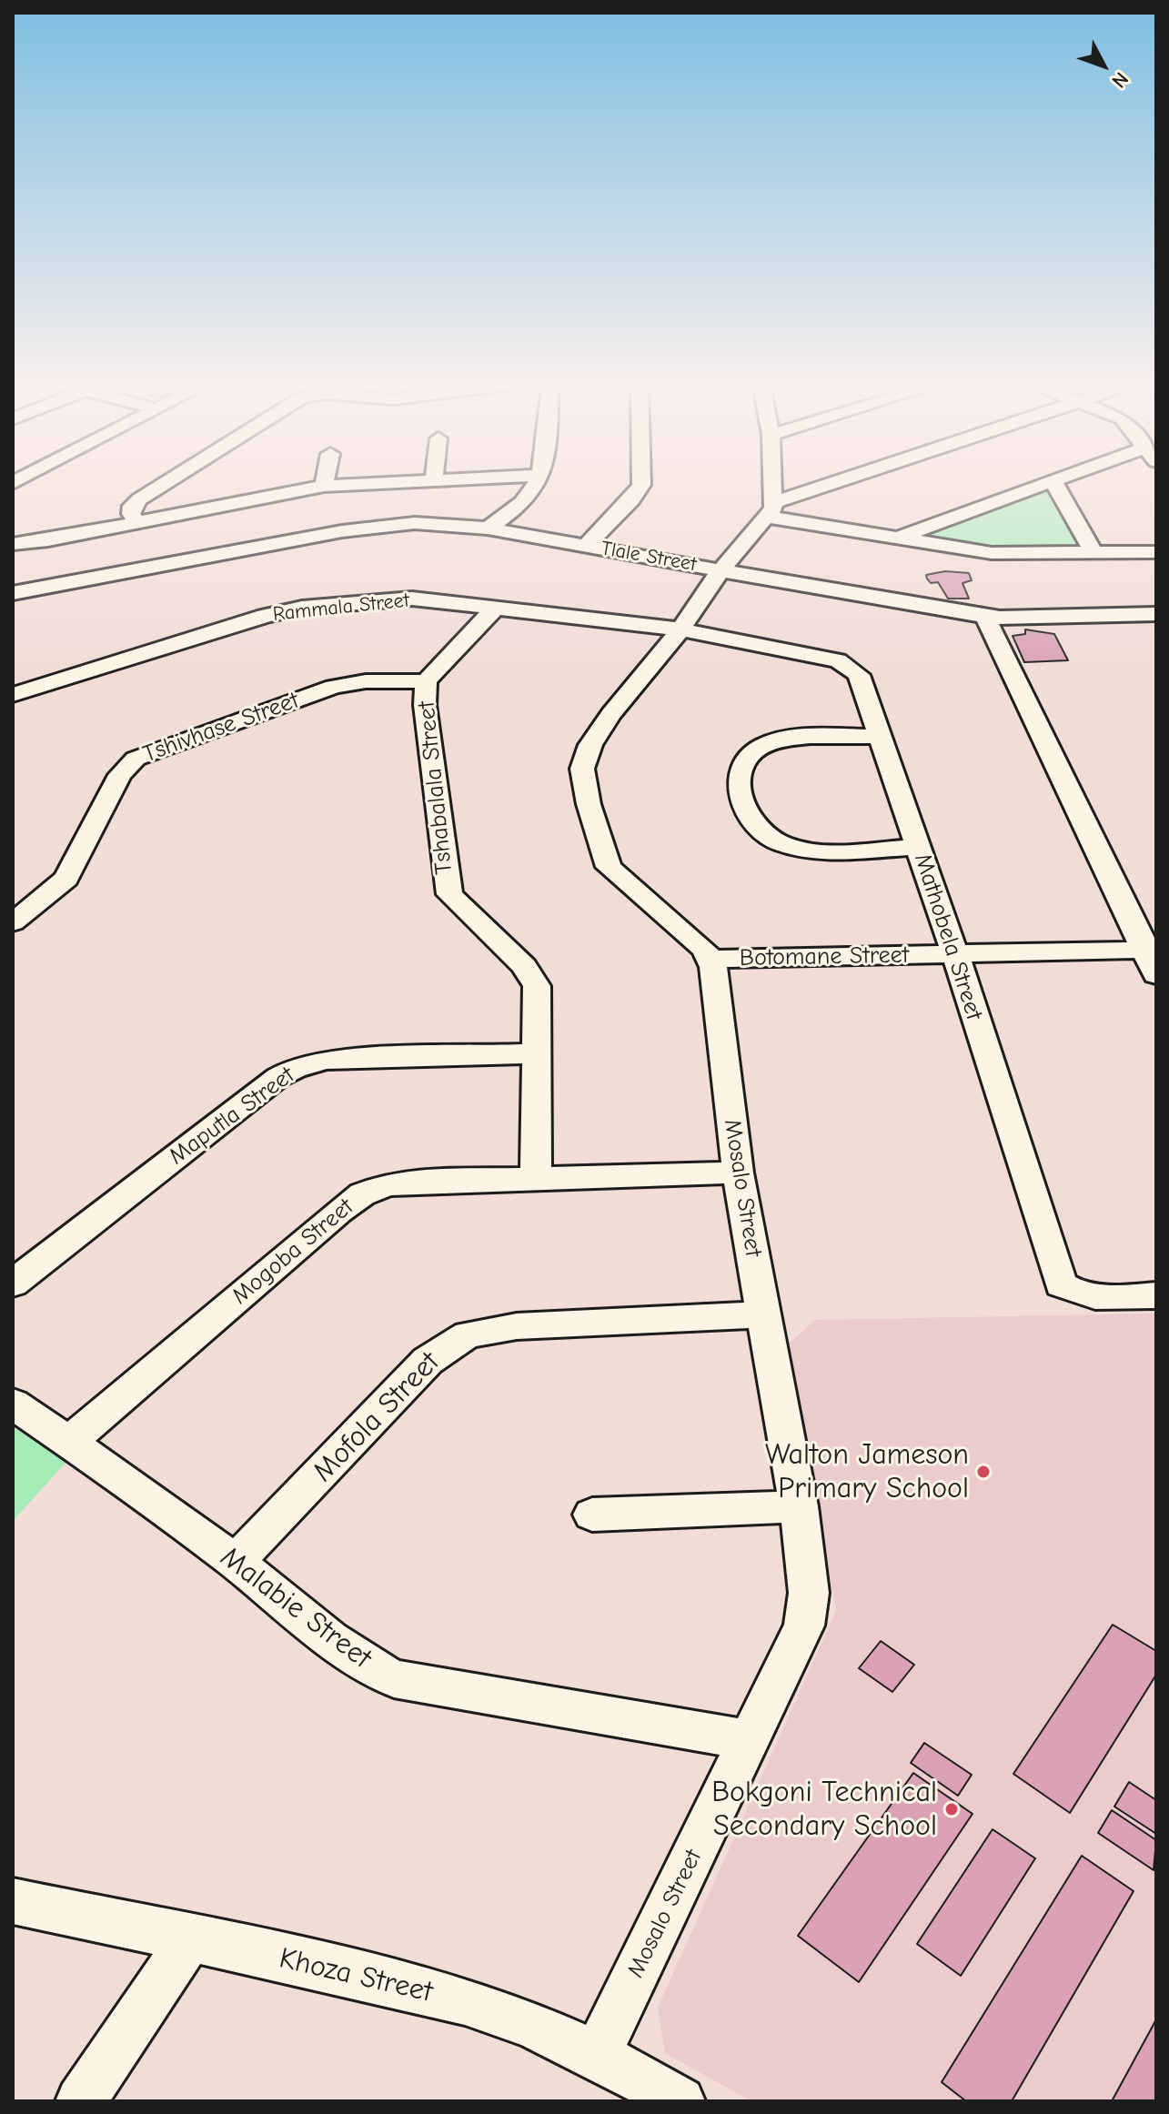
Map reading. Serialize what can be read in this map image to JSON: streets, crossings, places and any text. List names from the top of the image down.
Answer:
{
  "streets": {
    "street": [
      "Tlale Street",
      "Rammala Street",
      "Tshivhase Street",
      "Tshabalala Street",
      "Mathobela Street",
      "Botomane Street",
      "Maputla Street",
      "Mosalo Street",
      "Mogoba Street",
      "Mofola Street",
      "Malabie Street",
      "Khoza Street"
    ]
  },
  "crossings": [
    ["Rammala Street", "Tshabalala Street"],
    ["Rammala Street", "Mathobela Street"],
    ["Tshivhase Street", "Tshabalala Street"],
    ["Tshabalala Street", "Maputla Street"],
    ["Tshabalala Street", "Mogoba Street"],
    ["Mathobela Street", "Botomane Street"],
    ["Botomane Street", "Mosalo Street"],
    ["Mosalo Street", "Mogoba Street"],
    ["Mosalo Street", "Mofola Street"],
    ["Mosalo Street", "Malabie Street"],
    ["Mosalo Street", "Khoza Street"],
    ["Mogoba Street", "Malabie Street"],
    ["Mofola Street", "Malabie Street"]
  ],
  "places": ["Walton Jameson Primary School", "Bokgoni Technical Secondary School"],
  "north": "bottom right"
}
